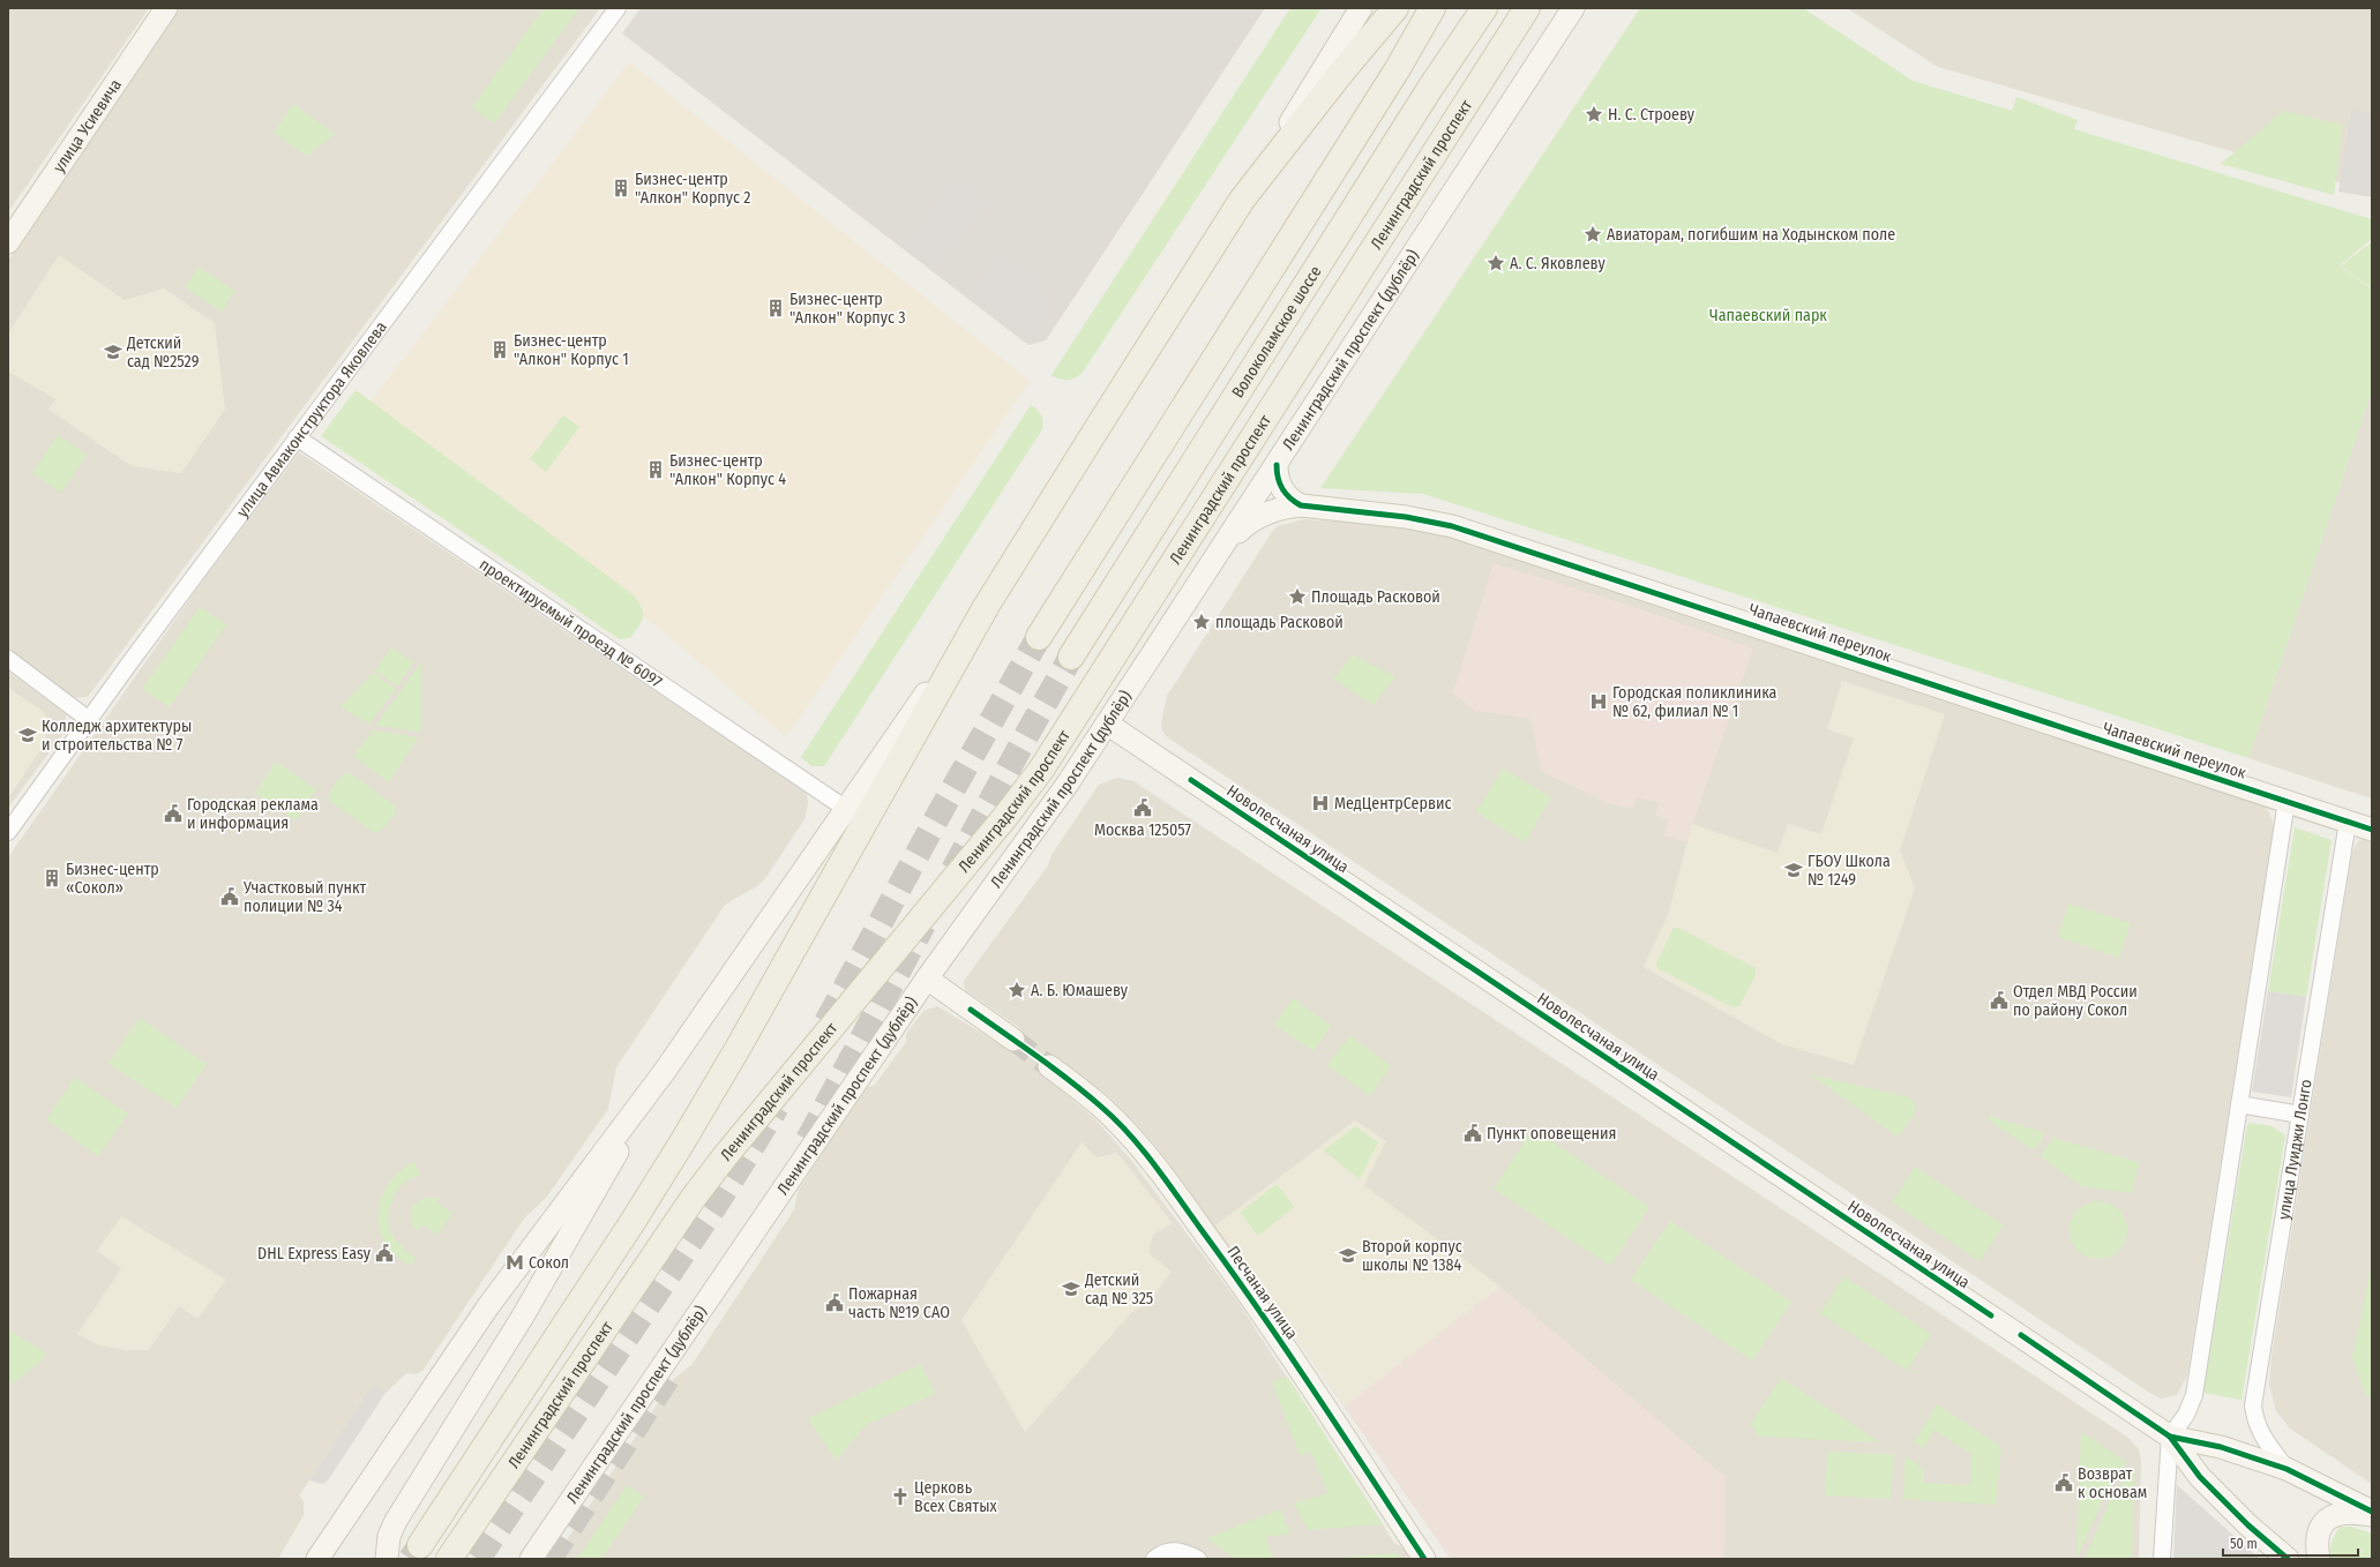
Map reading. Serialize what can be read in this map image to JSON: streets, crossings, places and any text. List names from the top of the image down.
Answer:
{
  "streets": {
    "main road": [
      "улица Усиевича",
      "Ленинградский проспект",
      "Волоколамское шоссе",
      "Ленинградский проспект (дублёр)",
      "Чапаевский переулок",
      "Новопесчаная улица",
      "Песчаная улица"
    ],
    "street": ["улица Авиаконструктора Яковлева", "проектируемый проезд № 6097", "улица Луиджи Лонго"]
  },
  "crossings": [
    ["Ленинградский проспект (дублёр)", "Чапаевский переулок"],
    ["Ленинградский проспект (дублёр)", "Новопесчаная улица"],
    ["улица Авиаконструктора Яковлева", "проектируемый проезд № 6097"],
    ["Чапаевский переулок", "улица Луиджи Лонго"],
    ["Новопесчаная улица", "улица Луиджи Лонго"]
  ],
  "parks": ["Чапаевский парк"],
  "places": {
    "place": [
      "Н. С. Строеву",
      "Авиаторам, погибшим на Ходынском поле",
      "А. С. Яковлеву",
      "Площадь Расковой",
      "площадь Расковой",
      "А. Б. Юмашеву"
    ],
    "building": [
      "Бизнес-центр \"Алкон\" Корпус 2",
      "Бизнес-центр \"Алкон\" Корпус 3",
      "Бизнес-центр \"Алкон\" Корпус 1",
      "Бизнес-центр \"Алкон\" Корпус 4",
      "Бизнес-центр «Сокол»"
    ],
    "school or university": [
      "Детский сад №2529",
      "Колледж архитектуры и строительства № 7",
      "ГБОУ Школа № 1249",
      "Второй корпус школы № 1384",
      "Детский сад № 325"
    ],
    "hospital": ["Городская поликлиника № 62, филиал № 1", "МедЦентрСервис"],
    "public building": [
      "Москва 125057",
      "Городская реклама и информация",
      "Участковый пункт полиции № 34",
      "Отдел МВД России по району Сокол",
      "Пункт оповещения",
      "DHL Express Easy",
      "Пожарная часть №19 САО",
      "Возврат к основам"
    ],
    "metro station": ["Сокол"],
    "church": ["Церковь Всех Святых"]
  },
  "scale_bar": "50 m"
}
